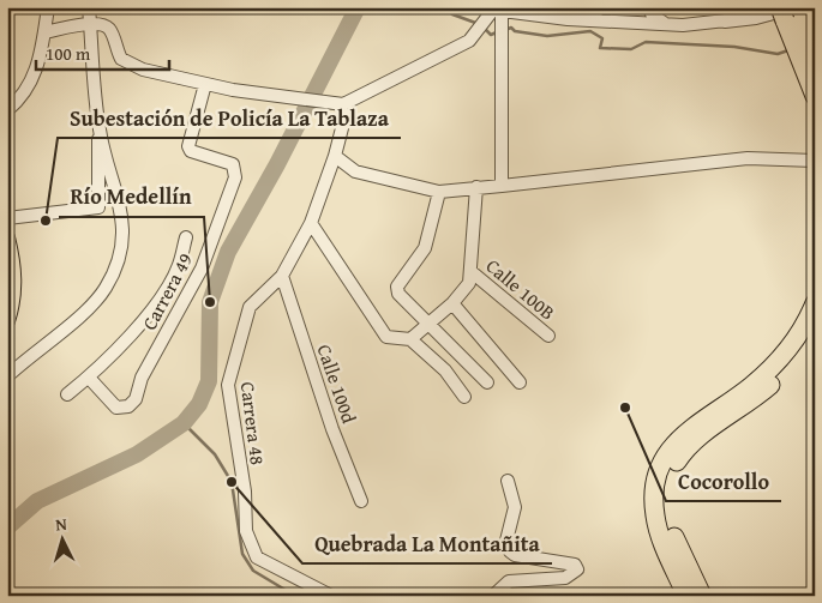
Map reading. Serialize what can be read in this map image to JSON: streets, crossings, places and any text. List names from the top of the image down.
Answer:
{
  "streets": {
    "street": [
      "Calle 100B",
      "Carrera 49",
      "Calle 100d",
      "Carrera 48"
    ]
  },
  "crossings": [
    ["Calle 100d", "Carrera 48"]
  ],
  "places": [
    "Subestación de Policía La Tablaza",
    "Río Medellín",
    "Cocorollo",
    "Quebrada La Montañita"
  ],
  "scale_bar": "100 m",
  "north": "top"
}
